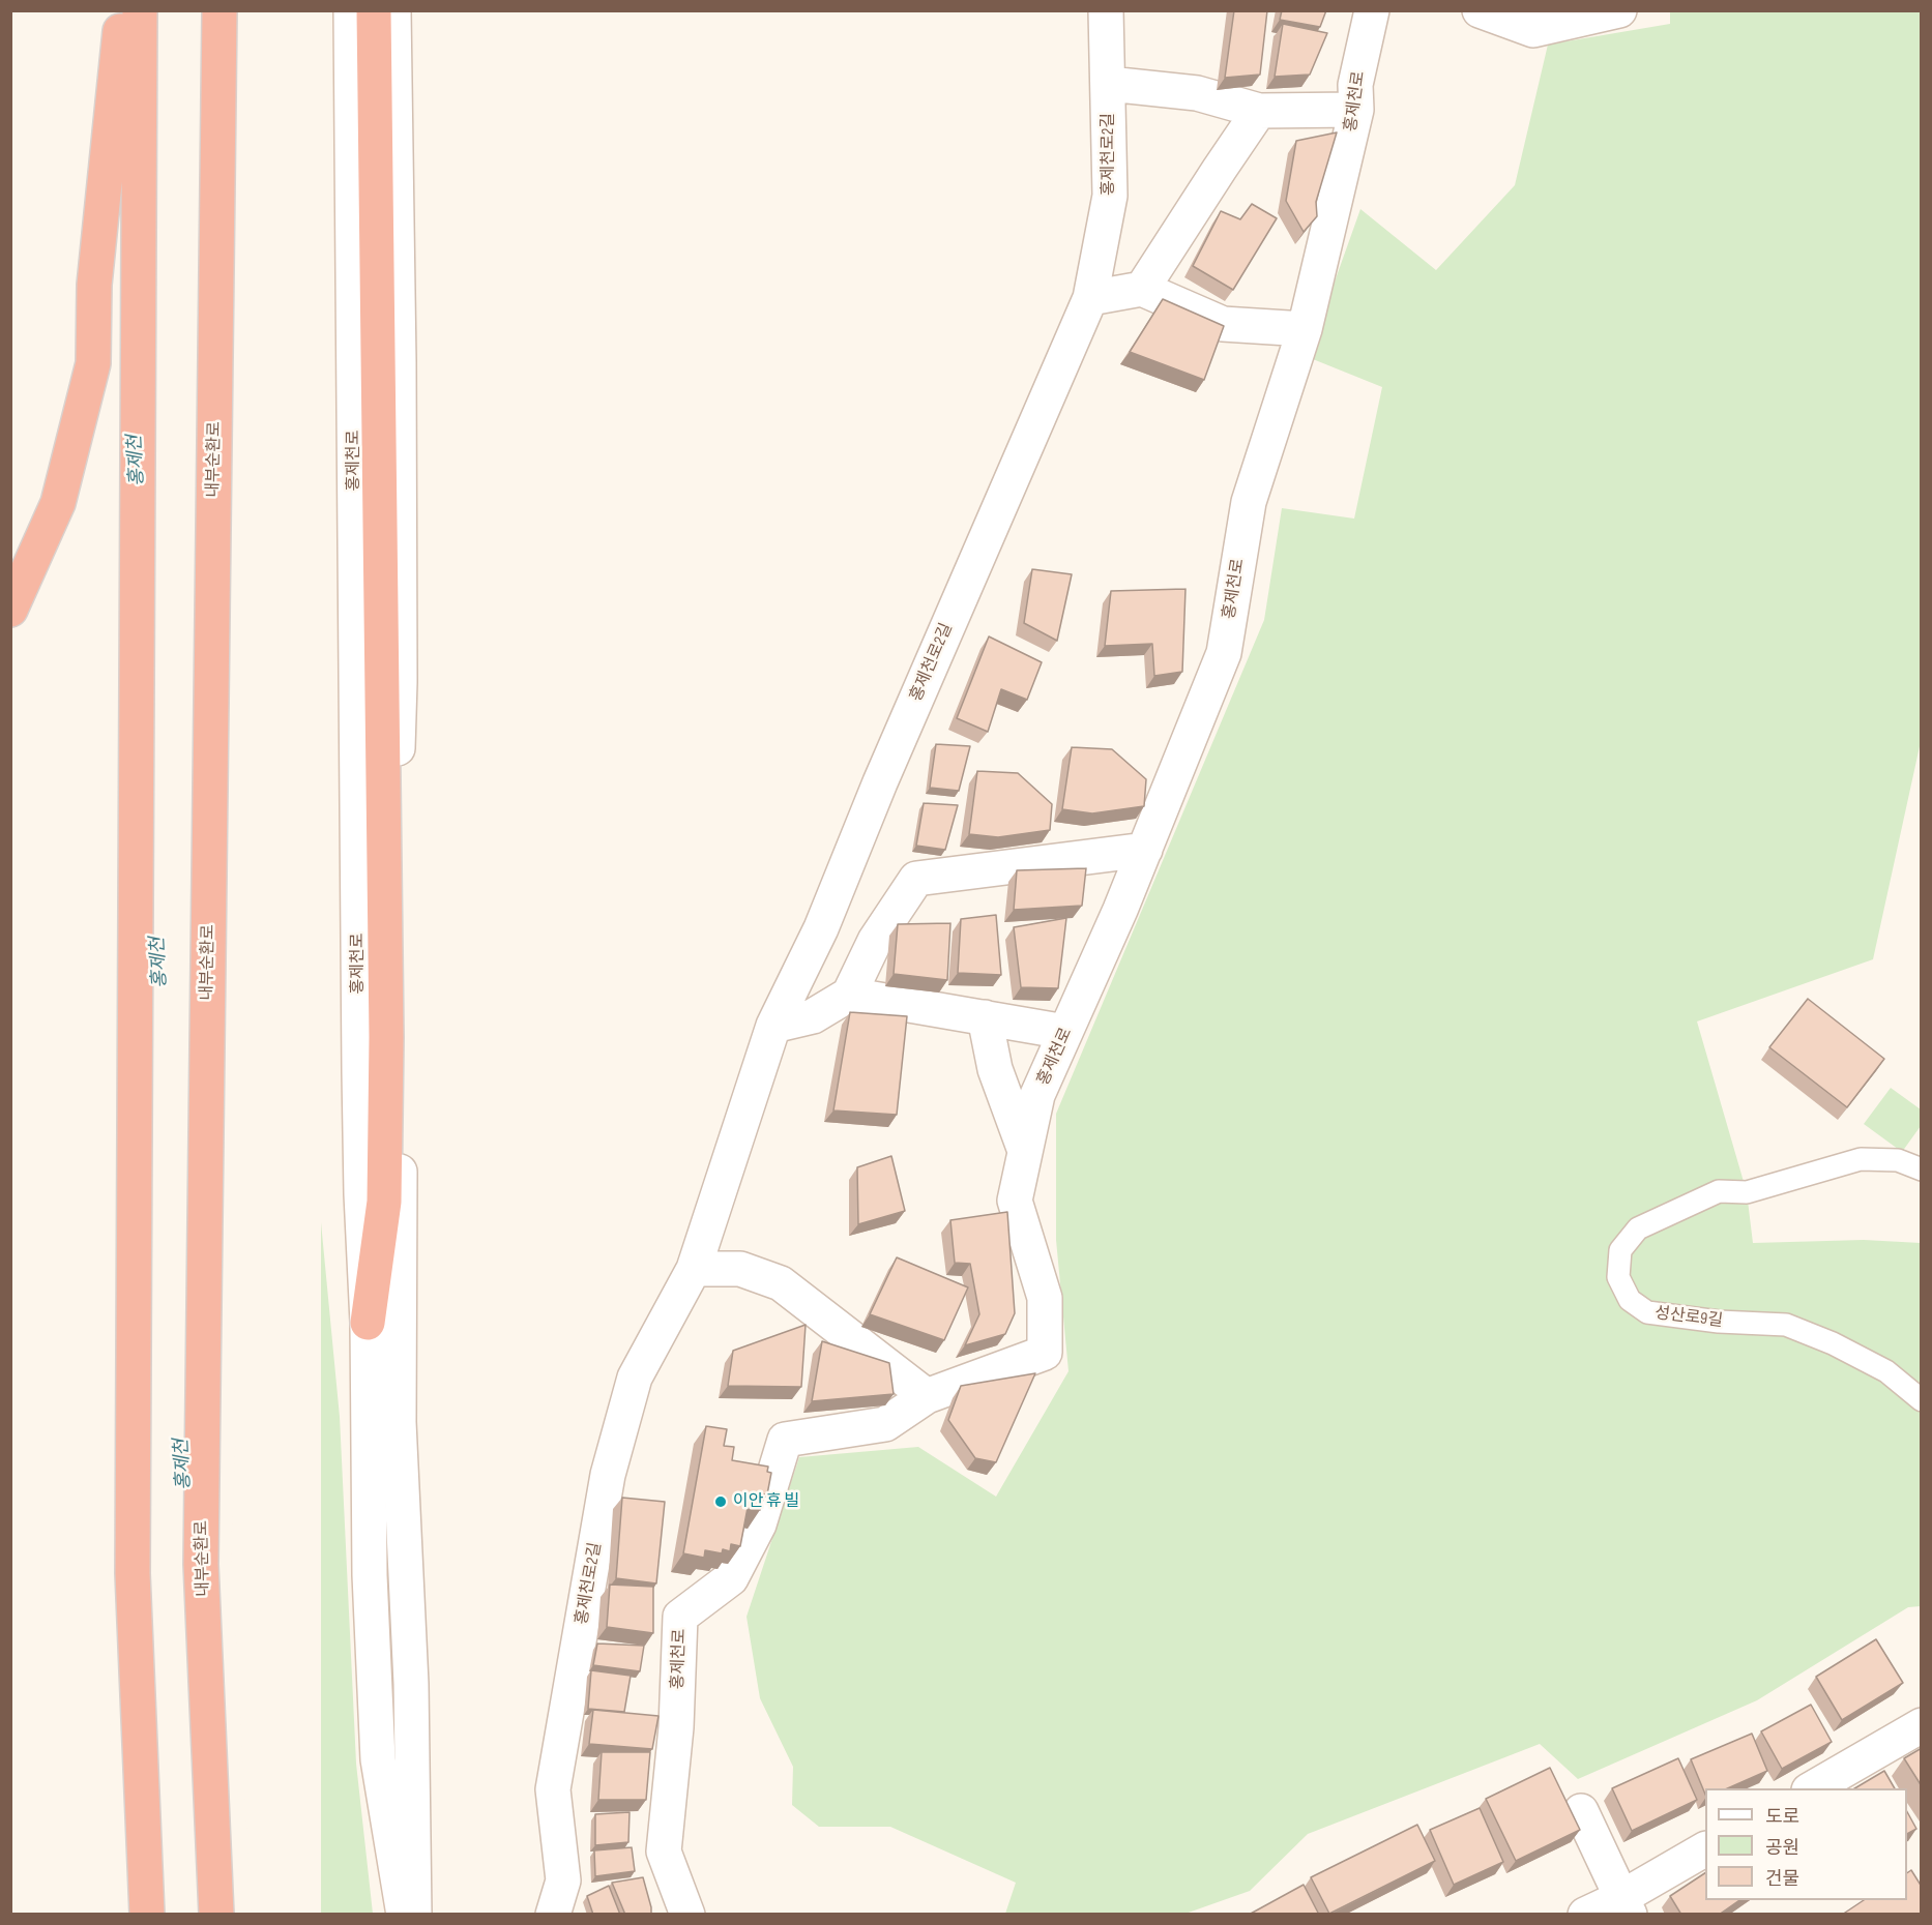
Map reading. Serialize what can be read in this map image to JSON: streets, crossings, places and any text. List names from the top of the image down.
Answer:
{
  "streets": {
    "highway": ["내부순환로"],
    "street": ["홍제천로", "홍제천로2길"],
    "lane": ["성산로9길"]
  },
  "water": ["홍제천"],
  "places": ["이안 휴 빌"],
  "legend": ["도로", "공원", "건물"]
}
